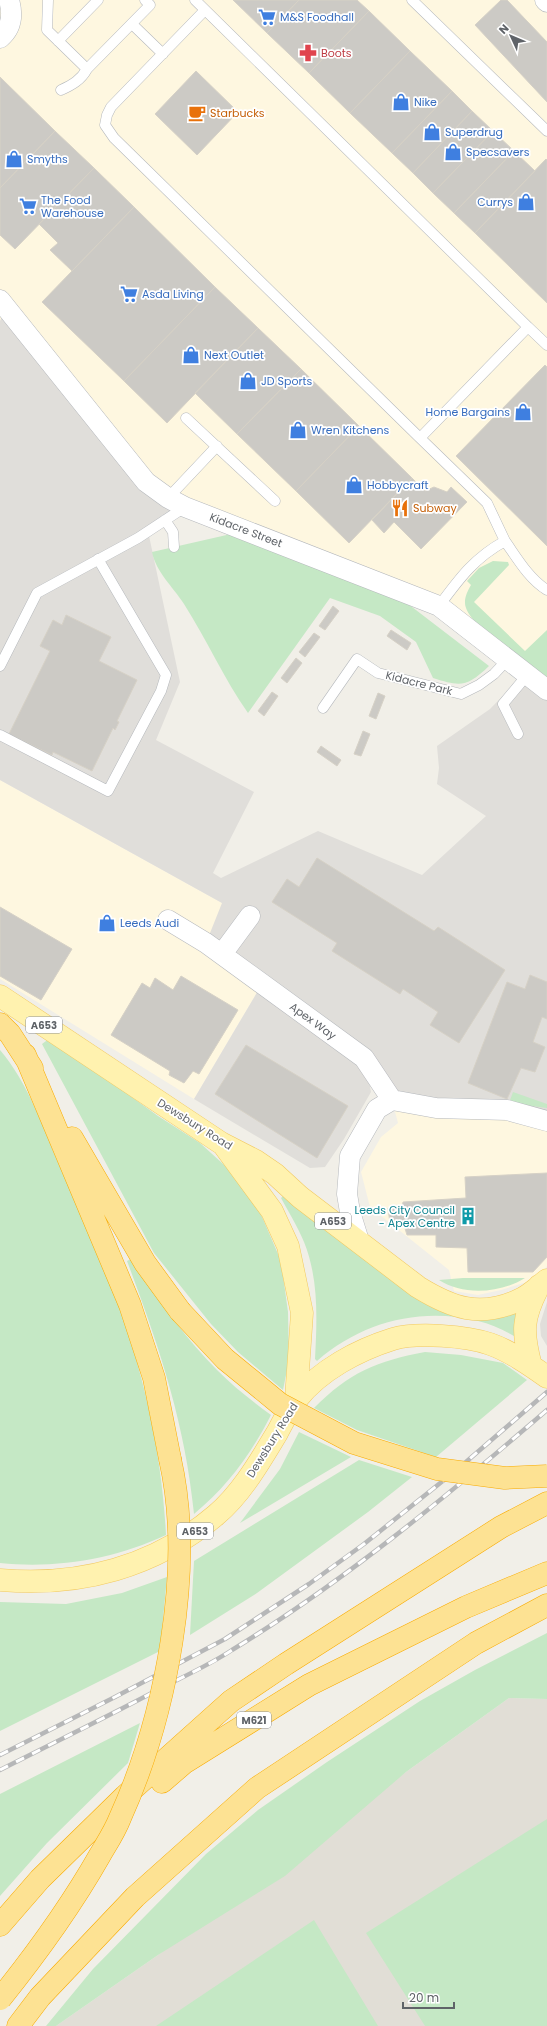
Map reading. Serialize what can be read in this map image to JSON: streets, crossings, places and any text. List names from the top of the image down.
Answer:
{
  "streets": {
    "highway": ["M621"],
    "main road": ["A653", "Dewsbury Road"],
    "street": ["Kidacre Street", "Apex Way"],
    "lane": ["Kidacre Park"]
  },
  "crossings": [
    ["Kidacre Street", "Kidacre Park"],
    ["A653", "Dewsbury Road"]
  ],
  "places": {
    "supermarket": ["M&S Foodhall", "The Food Warehouse", "Asda Living"],
    "pharmacy": ["Boots"],
    "shop": [
      "Nike",
      "Superdrug",
      "Specsavers",
      "Smyths",
      "Currys",
      "Next Outlet",
      "JD Sports",
      "Home Bargains",
      "Wren Kitchens",
      "Hobbycraft",
      "Leeds Audi"
    ],
    "cafe": ["Starbucks"],
    "restaurant": ["Subway"],
    "building": ["Leeds City Council - Apex Centre"]
  },
  "scale_bar": "20 m",
  "north": "top left"
}
